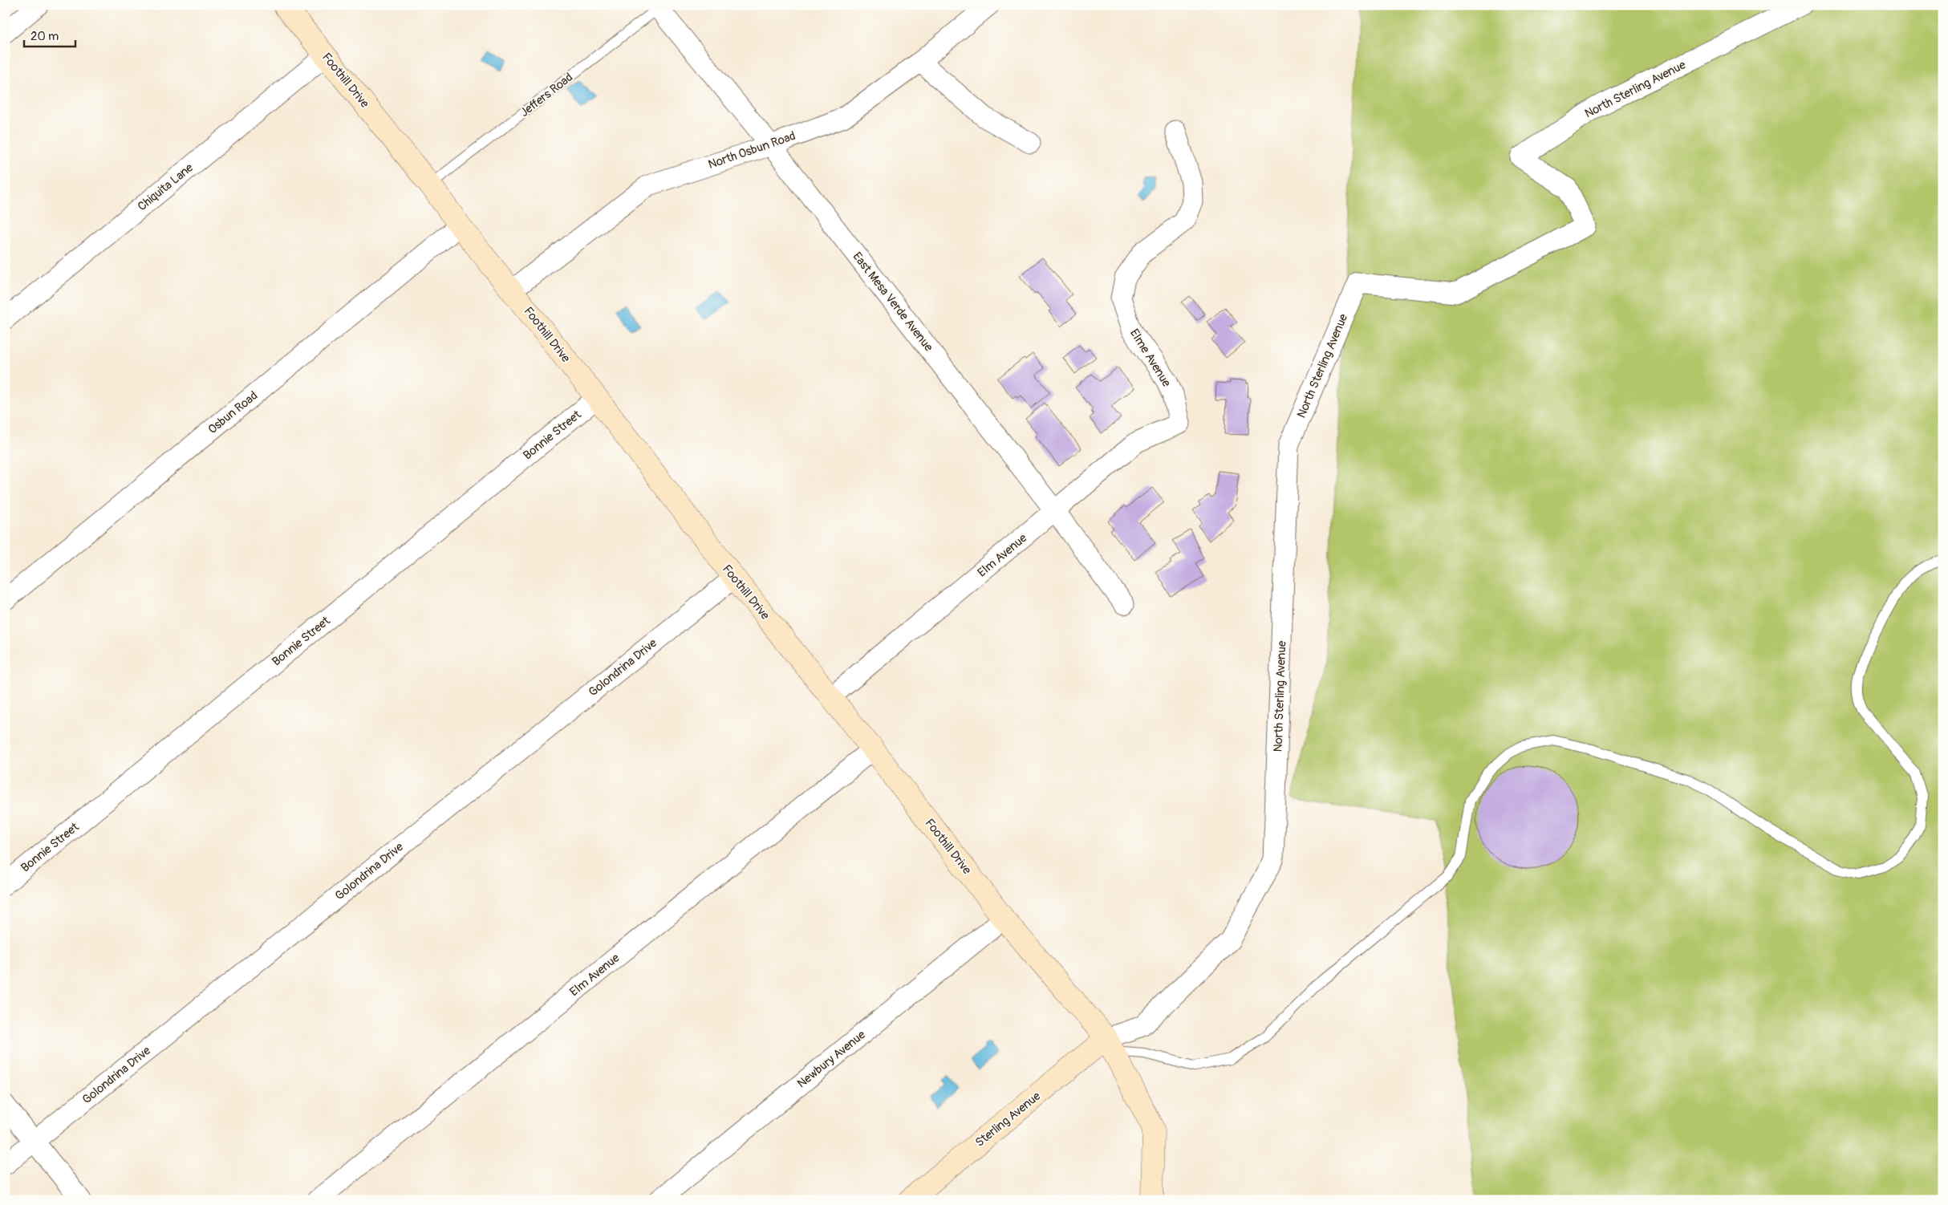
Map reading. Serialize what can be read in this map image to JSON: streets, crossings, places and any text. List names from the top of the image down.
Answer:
{
  "streets": {
    "street": [
      "Foothill Drive",
      "North Sterling Avenue",
      "North Osbun Road",
      "Chiquita Lane",
      "East Mesa Verde Avenue",
      "Elme Avenue",
      "Osbun Road",
      "Bonnie Street",
      "Elm Avenue",
      "Golondrina Drive",
      "Newbury Avenue",
      "Sterling Avenue"
    ],
    "lane": ["Jeffers Road"]
  },
  "crossings": [
    ["Foothill Drive", "North Sterling Avenue"],
    ["Foothill Drive", "Jeffers Road"],
    ["Foothill Drive", "North Osbun Road"],
    ["Foothill Drive", "Chiquita Lane"],
    ["Foothill Drive", "Osbun Road"],
    ["Foothill Drive", "Bonnie Street"],
    ["Foothill Drive", "Elm Avenue"],
    ["Foothill Drive", "Golondrina Drive"],
    ["Foothill Drive", "Newbury Avenue"],
    ["Foothill Drive", "Sterling Avenue"],
    ["North Sterling Avenue", "Sterling Avenue"],
    ["Jeffers Road", "East Mesa Verde Avenue"],
    ["North Osbun Road", "East Mesa Verde Avenue"],
    ["East Mesa Verde Avenue", "Elm Avenue"],
    ["Elme Avenue", "Elm Avenue"]
  ],
  "scale_bar": "20 m"
}
